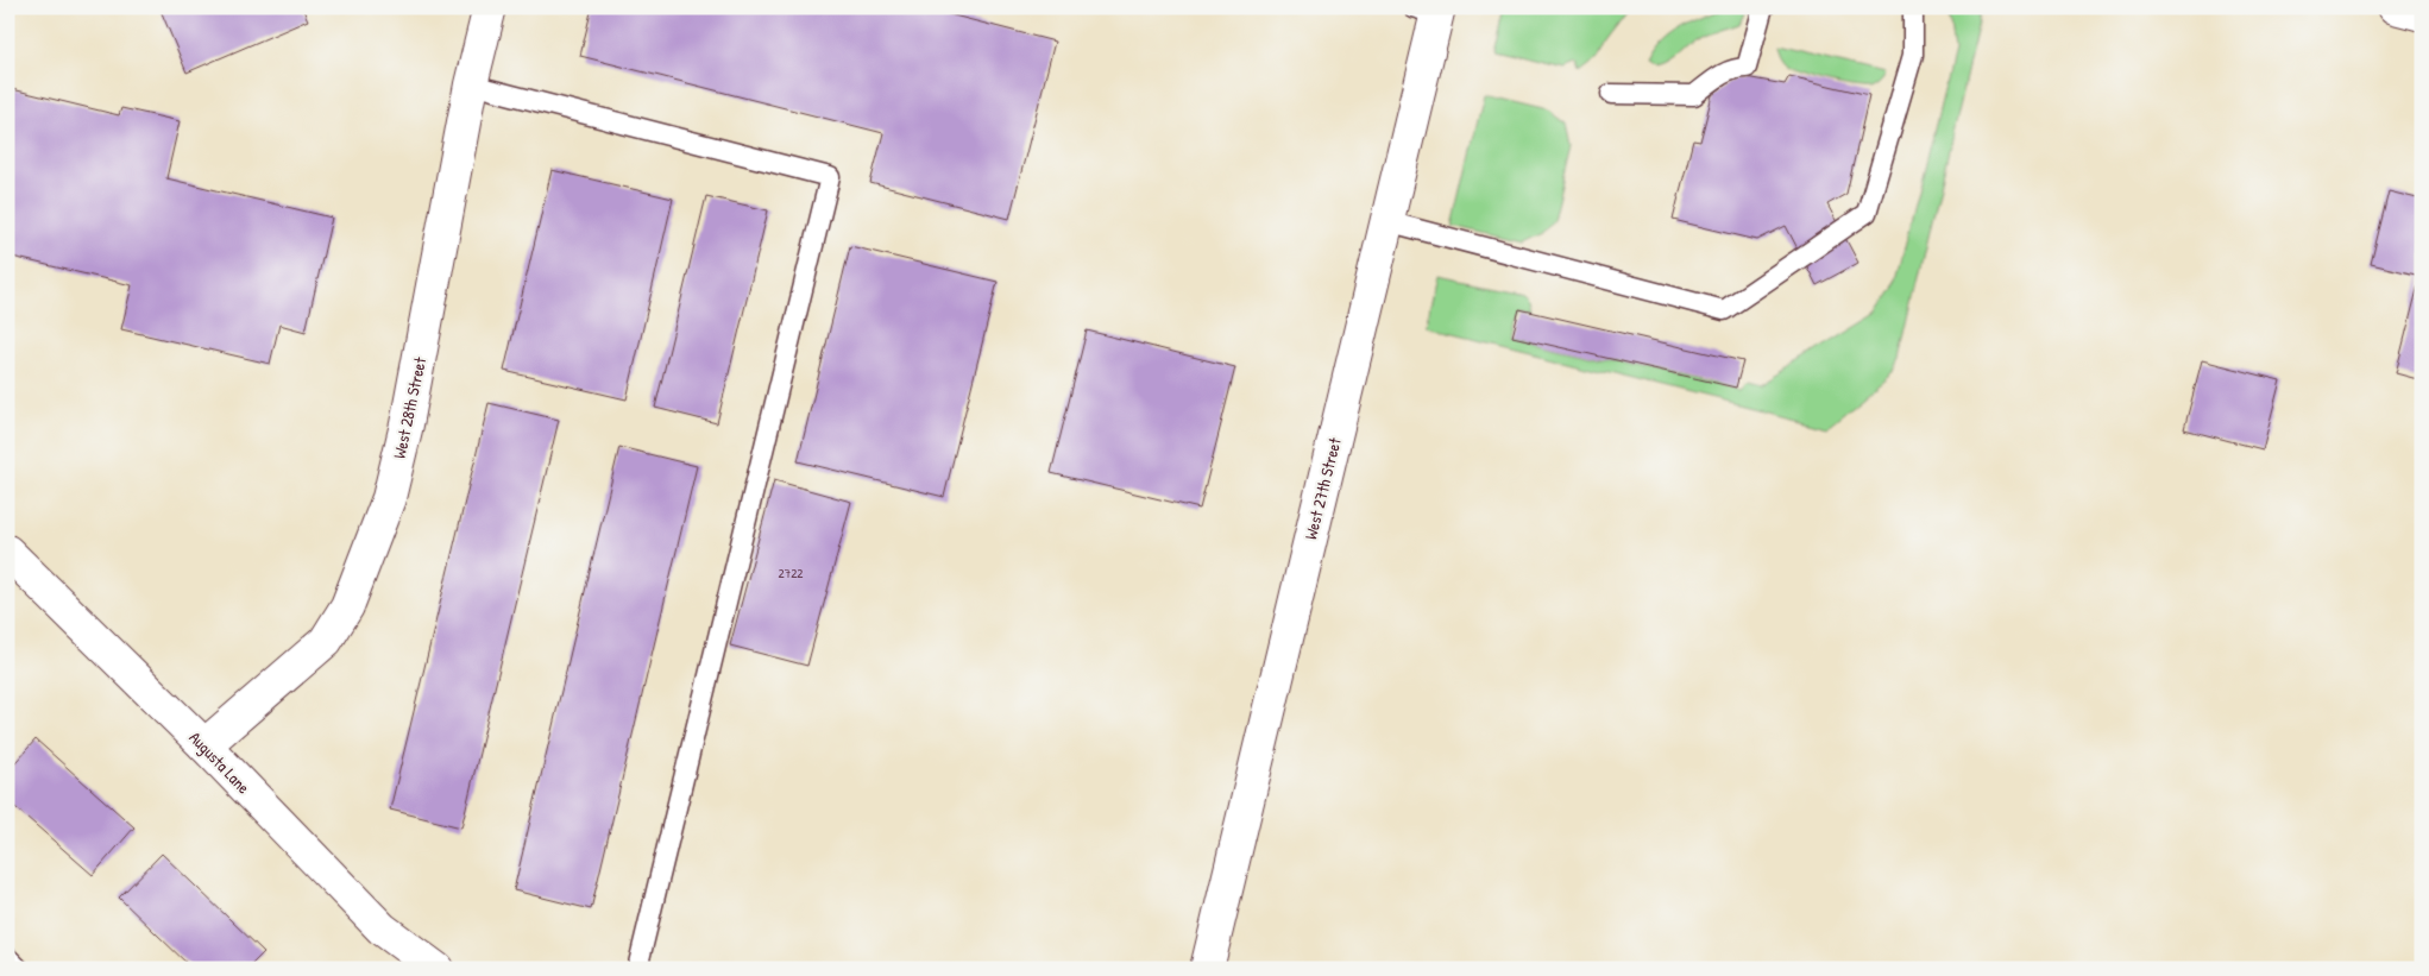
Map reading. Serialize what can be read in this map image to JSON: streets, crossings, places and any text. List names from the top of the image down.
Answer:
{
  "streets": {
    "street": ["West 28th Street", "West 27th Street", "Augusta Lane"]
  },
  "crossings": [
    ["West 28th Street", "Augusta Lane"]
  ],
  "house_numbers": ["2722"]
}
